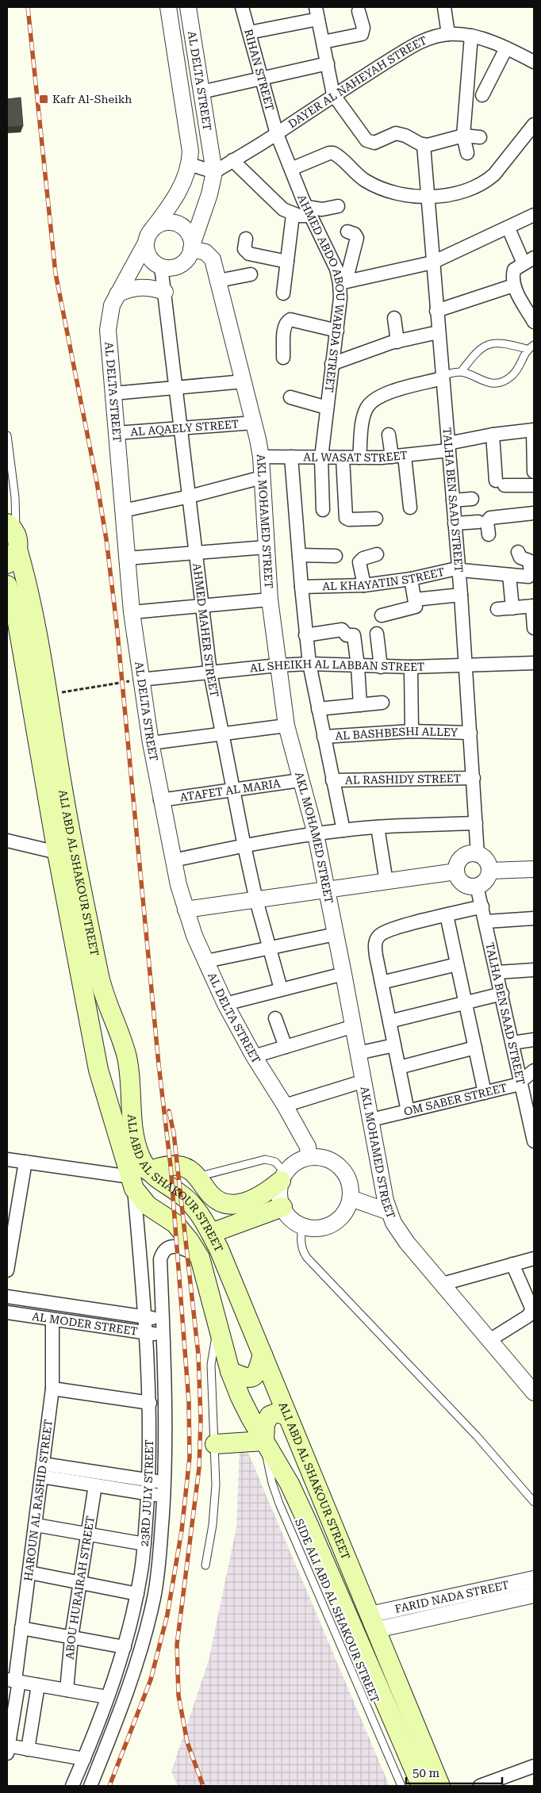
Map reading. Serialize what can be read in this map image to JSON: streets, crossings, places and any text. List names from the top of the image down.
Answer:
{
  "streets": {
    "main road": ["ALI ABD AL SHAKOUR STREET"],
    "street": [
      "RIHAN STREET",
      "AL DELTA STREET",
      "DAYER AL NAHEYAH STREET",
      "AHMED ABDO ABOU WARDA STREET",
      "AL AQAELY STREET",
      "AL WASAT STREET",
      "TALHA BEN SAAD STREET",
      "AKL MOHAMED STREET",
      "AL KHAYATIN STREET",
      "AHMED MAHER STREET",
      "AL SHEIKH AL LABBAN STREET",
      "AL BASHBESHI ALLEY",
      "AL RASHIDY STREET",
      "ATAFET AL MARIA",
      "OM SABER STREET",
      "AL MODER STREET",
      "23RD JULY STREET",
      "HAROUN AL RASHID STREET",
      "ABOU HURAIRAH STREET",
      "FARID NADA STREET"
    ],
    "lane": ["SIDE ALI ABD AL SHAKOUR STREET"]
  },
  "crossings": [
    ["RIHAN STREET", "DAYER AL NAHEYAH STREET"],
    ["RIHAN STREET", "AHMED ABDO ABOU WARDA STREET"],
    ["AL DELTA STREET", "DAYER AL NAHEYAH STREET"],
    ["AL DELTA STREET", "AL AQAELY STREET"],
    ["AL DELTA STREET", "AKL MOHAMED STREET"],
    ["AL DELTA STREET", "AHMED MAHER STREET"],
    ["AL DELTA STREET", "AL SHEIKH AL LABBAN STREET"],
    ["AL DELTA STREET", "ATAFET AL MARIA"],
    ["DAYER AL NAHEYAH STREET", "AHMED ABDO ABOU WARDA STREET"],
    ["AHMED ABDO ABOU WARDA STREET", "AL WASAT STREET"],
    ["AL AQAELY STREET", "AKL MOHAMED STREET"],
    ["AL AQAELY STREET", "AHMED MAHER STREET"],
    ["AL WASAT STREET", "TALHA BEN SAAD STREET"],
    ["AL WASAT STREET", "AKL MOHAMED STREET"],
    ["TALHA BEN SAAD STREET", "AL KHAYATIN STREET"],
    ["TALHA BEN SAAD STREET", "AL SHEIKH AL LABBAN STREET"],
    ["TALHA BEN SAAD STREET", "AL BASHBESHI ALLEY"],
    ["TALHA BEN SAAD STREET", "AL RASHIDY STREET"],
    ["TALHA BEN SAAD STREET", "OM SABER STREET"],
    ["AKL MOHAMED STREET", "AHMED MAHER STREET"],
    ["AKL MOHAMED STREET", "AL SHEIKH AL LABBAN STREET"],
    ["AKL MOHAMED STREET", "ATAFET AL MARIA"],
    ["AKL MOHAMED STREET", "OM SABER STREET"],
    ["AHMED MAHER STREET", "AL SHEIKH AL LABBAN STREET"],
    ["AHMED MAHER STREET", "ATAFET AL MARIA"],
    ["ALI ABD AL SHAKOUR STREET", "23RD JULY STREET"],
    ["ALI ABD AL SHAKOUR STREET", "FARID NADA STREET"],
    ["ALI ABD AL SHAKOUR STREET", "SIDE ALI ABD AL SHAKOUR STREET"],
    ["AL MODER STREET", "23RD JULY STREET"],
    ["AL MODER STREET", "HAROUN AL RASHID STREET"]
  ],
  "places": {
    "transit": ["Kafr Al-Sheikh"]
  },
  "scale_bar": "50 m"
}
